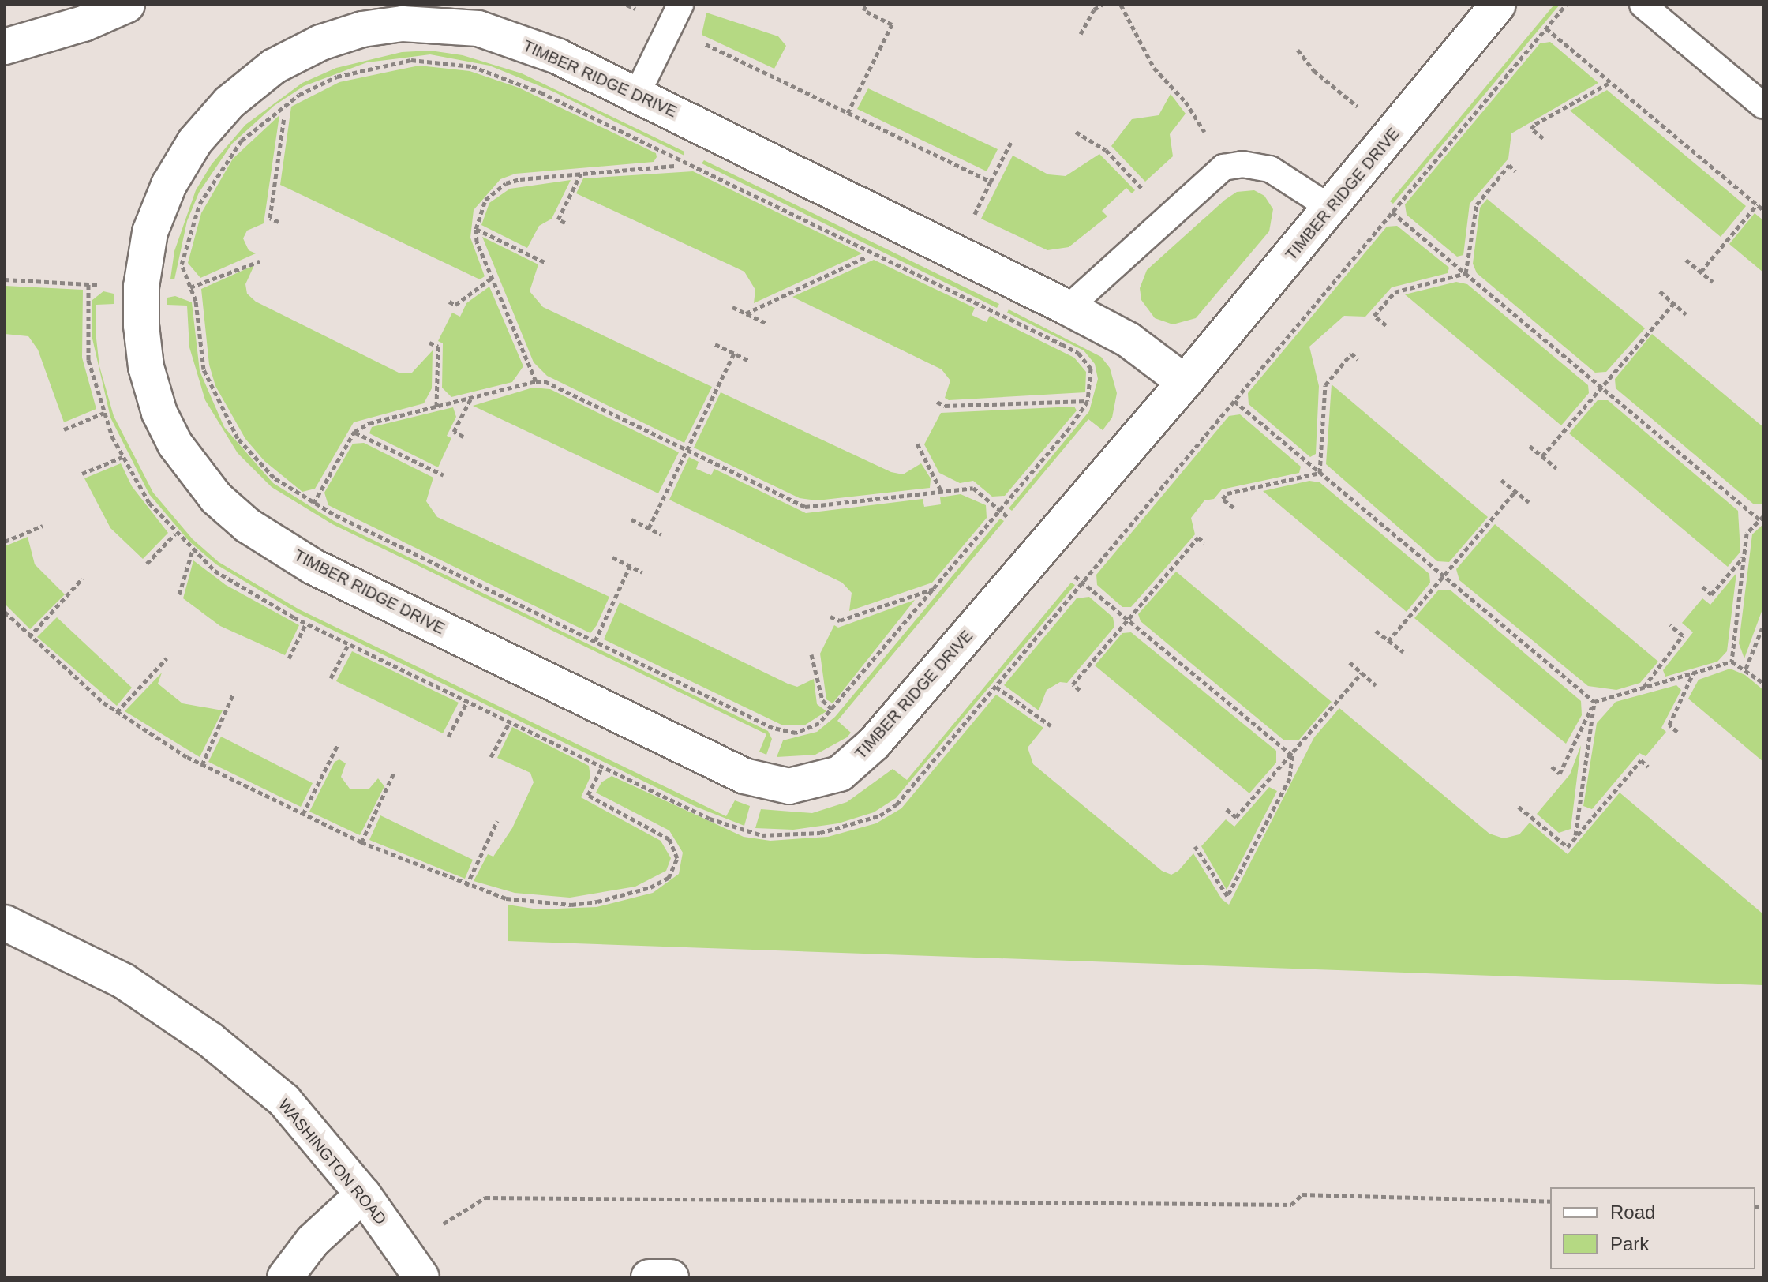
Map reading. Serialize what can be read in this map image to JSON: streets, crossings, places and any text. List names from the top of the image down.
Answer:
{
  "streets": {
    "street": ["TIMBER RIDGE DRIVE", "WASHINGTON ROAD"]
  },
  "legend": ["Road", "Park"]
}
